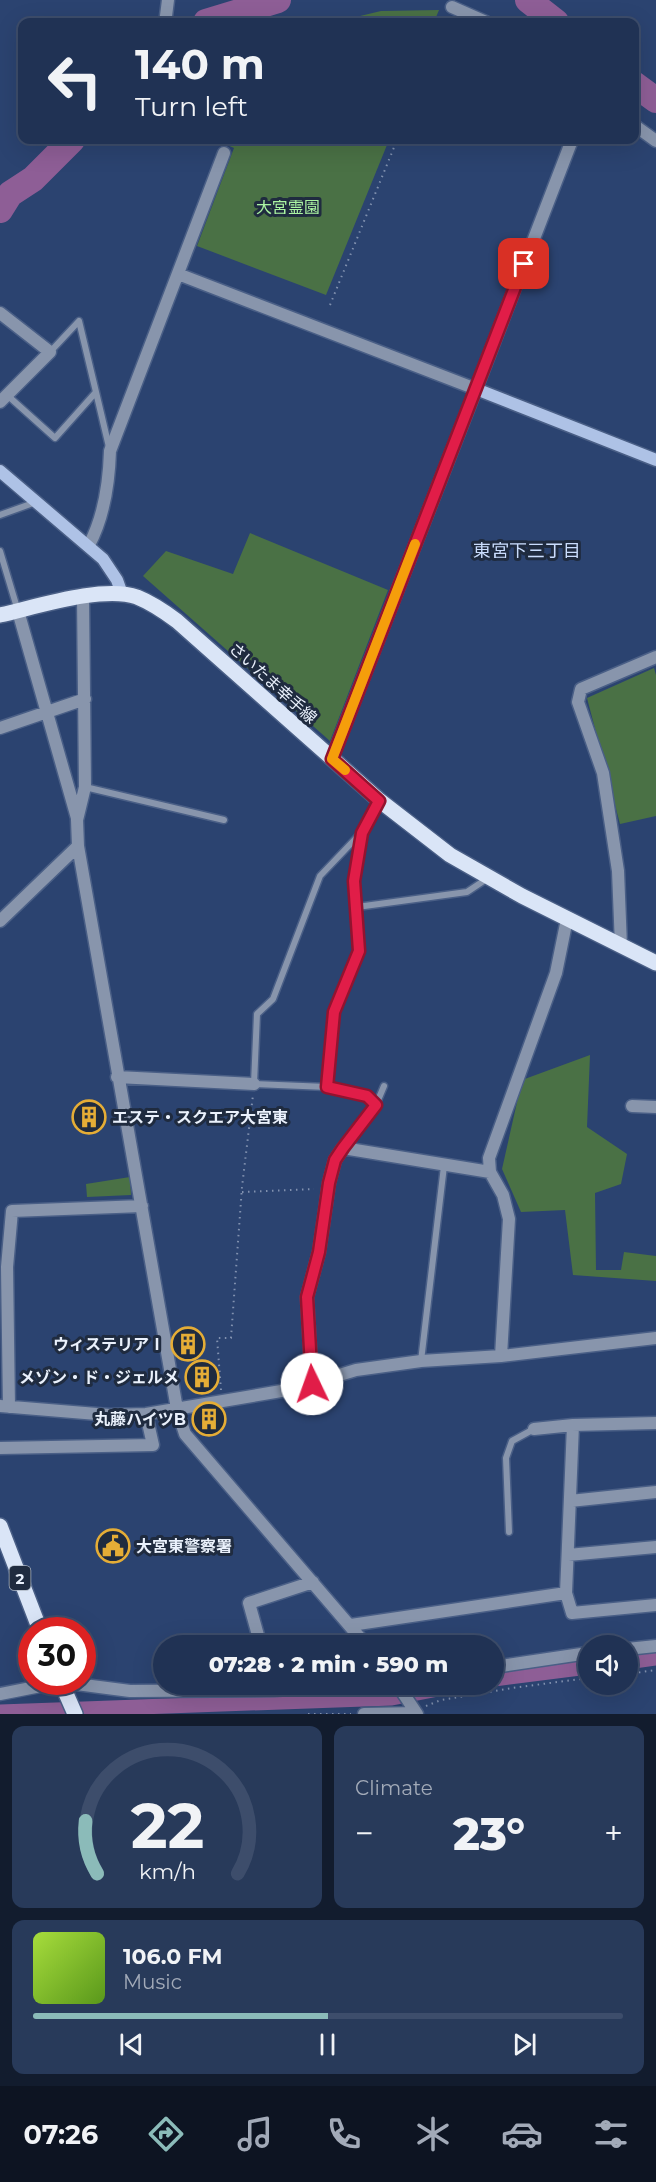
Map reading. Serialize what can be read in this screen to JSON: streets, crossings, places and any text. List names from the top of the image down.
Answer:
{
  "streets": {
    "main road": ["さいたま幸手線", "2"]
  },
  "districts": ["東宮下三丁目"],
  "parks": ["大宮霊園"],
  "places": {
    "building": [
      "エステ・スクエア大宮東",
      "ウィステリアⅠ",
      "メゾン・ド・ジェルメ",
      "丸藤ハイツB"
    ],
    "public building": ["大宮東警察署"]
  },
  "page": {
    "turn": ["140 m", "Turn left"],
    "limit": "30",
    "trip": "07:28 · 2 min · 590 m",
    "tile": "Climate",
    "heat": ["−", "23°", "+"],
    "song": ["106.0 FM", "Music"],
    "tabs": "07:26",
    "gauge": ["22", "km/h"]
  }
}
